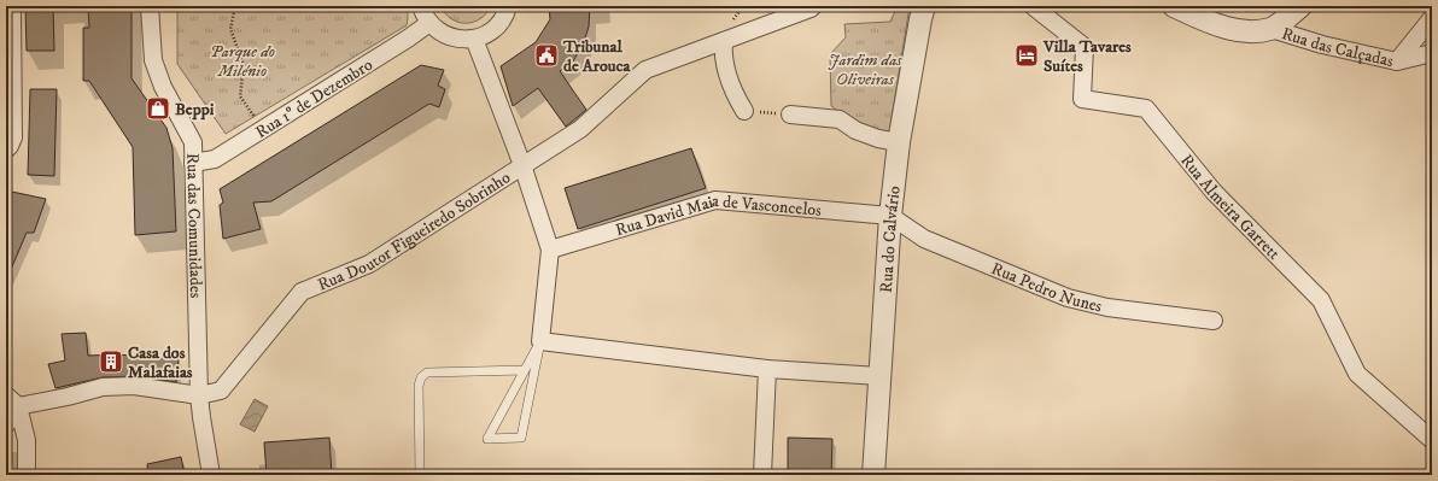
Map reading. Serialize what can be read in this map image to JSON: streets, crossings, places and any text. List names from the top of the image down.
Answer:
{
  "streets": {
    "street": [
      "Rua das Calçadas",
      "Rua 1º de Dezembro",
      "Rua Almeira Garrett",
      "Rua David Maia de Vasconcelos",
      "Rua das Comunidades",
      "Rua Doutor Figueiredo Sobrinho",
      "Rua do Calvário",
      "Rua Pedro Nunes"
    ]
  },
  "crossings": [
    ["Rua 1º de Dezembro", "Rua das Comunidades"],
    ["Rua David Maia de Vasconcelos", "Rua do Calvário"],
    ["Rua David Maia de Vasconcelos", "Rua Pedro Nunes"],
    ["Rua das Comunidades", "Rua Doutor Figueiredo Sobrinho"],
    ["Rua do Calvário", "Rua Pedro Nunes"]
  ],
  "parks": ["Parque do Milénio", "Jardim das Oliveiras"],
  "places": {
    "public building": ["Tribunal de Arouca"],
    "hotel": ["Villa Tavares Suítes"],
    "shop": ["Beppi"],
    "building": ["Casa dos Malafaias"]
  }
}
